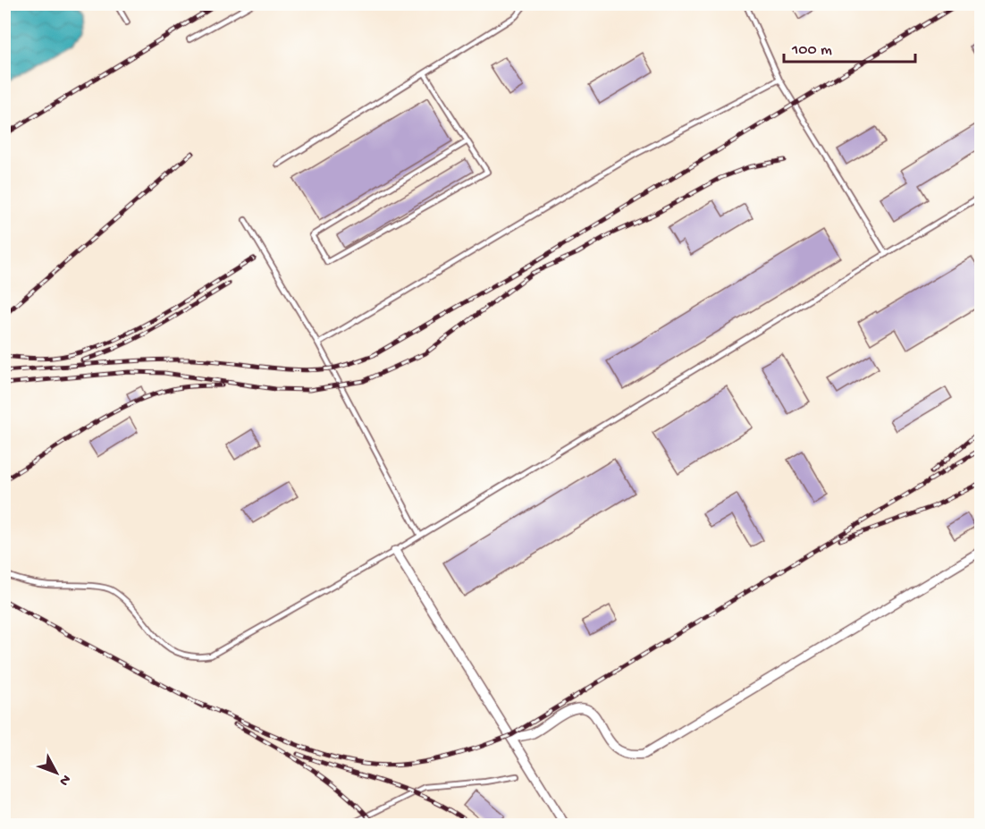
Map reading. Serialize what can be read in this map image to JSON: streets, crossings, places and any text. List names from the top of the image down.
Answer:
{
  "scale_bar": "100 m",
  "north": "bottom right"
}
